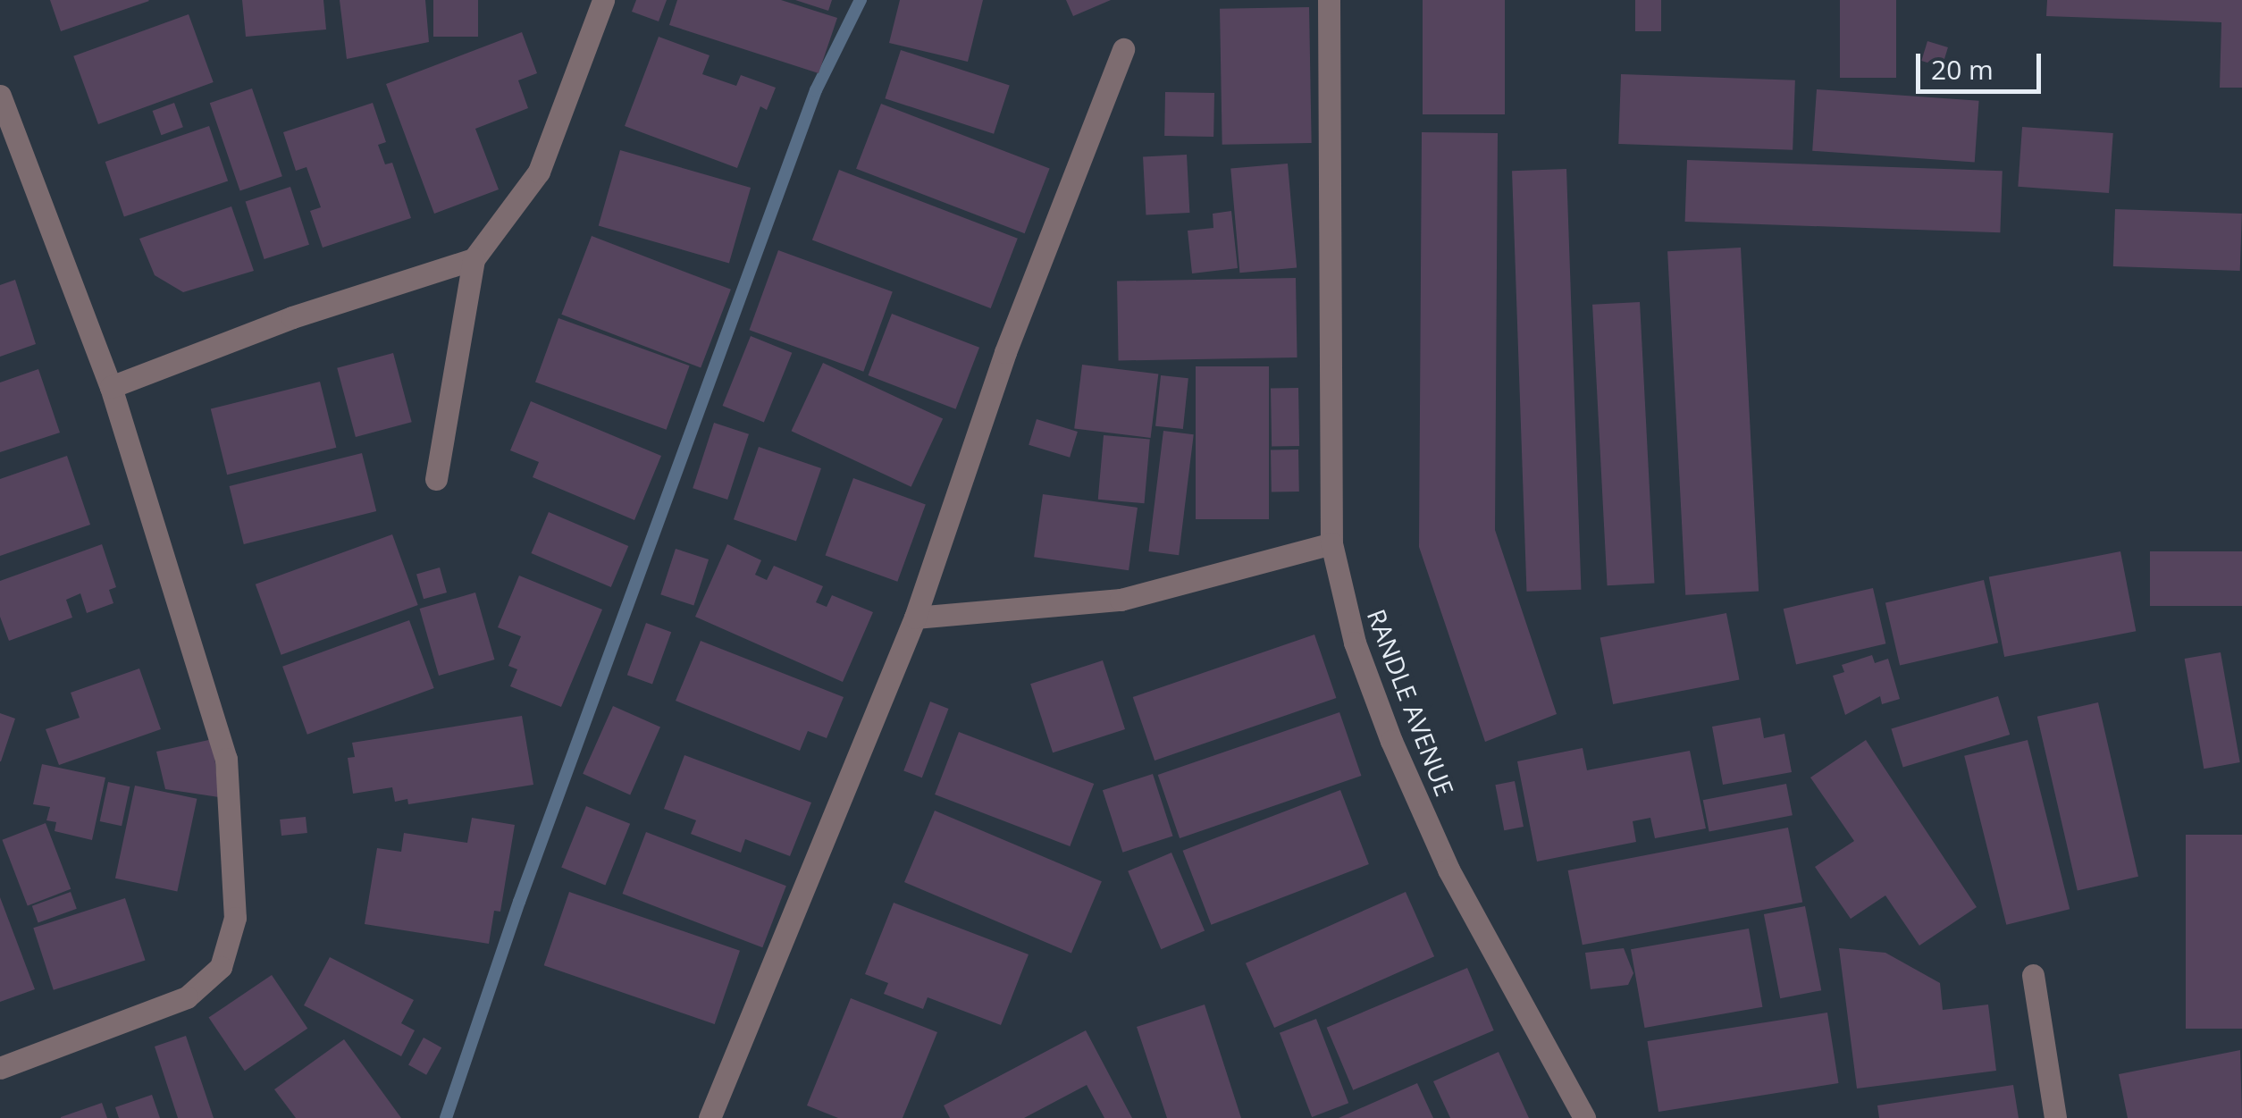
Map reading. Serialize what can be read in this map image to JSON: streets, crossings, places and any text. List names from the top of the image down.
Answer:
{
  "streets": {
    "street": ["RANDLE AVENUE"]
  },
  "scale_bar": "20 m"
}
